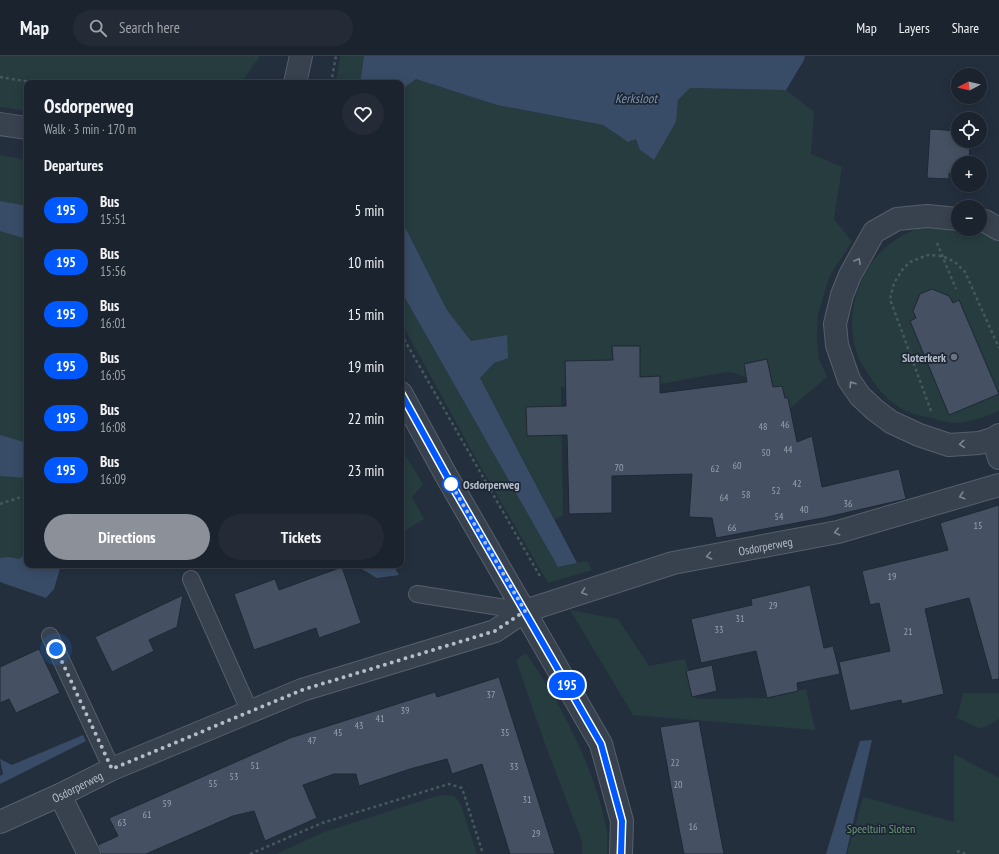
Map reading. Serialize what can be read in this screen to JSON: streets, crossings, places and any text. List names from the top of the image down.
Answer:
{
  "streets": {
    "street": ["Osdorperweg"]
  },
  "one_way": ["Osdorperweg"],
  "water": ["Kerksloot"],
  "parks": ["Speeltuin Sloten"],
  "places": ["Sloterkerk", "Osdorperweg"],
  "lines": ["bus line 195"],
  "house_numbers": [
    "46",
    "48",
    "44",
    "50",
    "60",
    "70",
    "62",
    "42",
    "52",
    "58",
    "64",
    "36",
    "40",
    "54",
    "15",
    "66",
    "19",
    "29",
    "31",
    "33",
    "21",
    "37",
    "39",
    "41",
    "43",
    "45",
    "35",
    "47",
    "22",
    "51",
    "33",
    "53",
    "55",
    "20",
    "31",
    "59",
    "61",
    "63",
    "16",
    "29"
  ],
  "north": "left",
  "page": {
    "header": "Map",
    "search": "Search here",
    "nav": ["Map", "Layers", "Share"],
    "on_map": "195",
    "map_buttons": ["+", "−"],
    "heading": [
      ["Osdorperweg", "Walk · 3 min · 170 m"],
      "Departures"
    ],
    "list": [
      {
        "mark": "195",
        "name": "Bus",
        "note": "15:51",
        "value": "5 min"
      },
      {
        "mark": "195",
        "name": "Bus",
        "note": "15:56",
        "value": "10 min"
      },
      {
        "mark": "195",
        "name": "Bus",
        "note": "16:01",
        "value": "15 min"
      },
      {
        "mark": "195",
        "name": "Bus",
        "note": "16:05",
        "value": "19 min"
      },
      {
        "mark": "195",
        "name": "Bus",
        "note": "16:08",
        "value": "22 min"
      },
      {
        "mark": "195",
        "name": "Bus",
        "note": "16:09",
        "value": "23 min"
      }
    ],
    "buttons": ["Directions", "Tickets"]
  }
}
